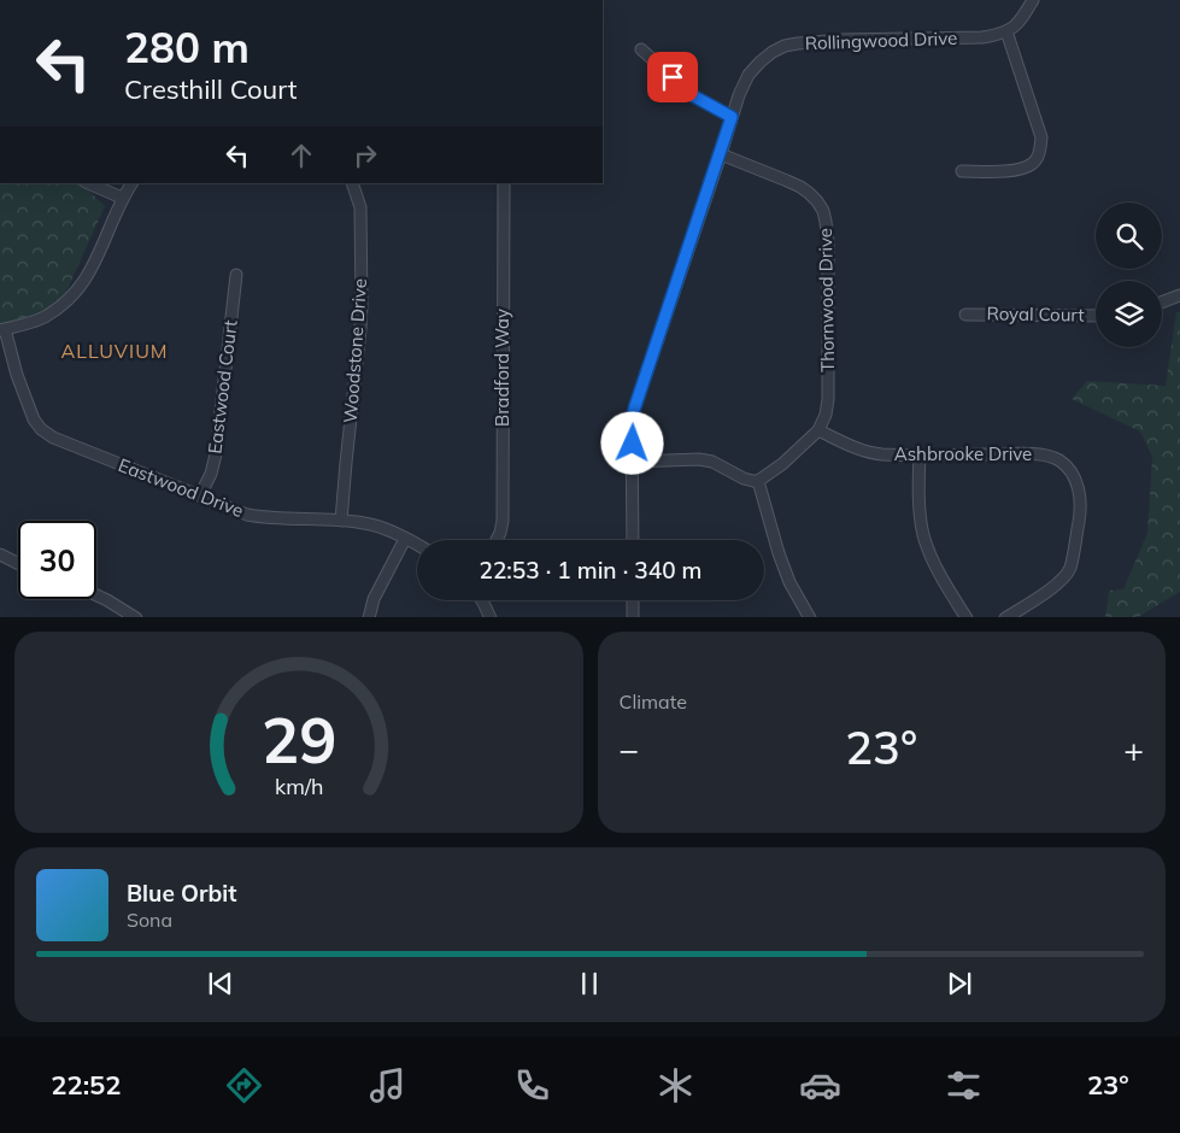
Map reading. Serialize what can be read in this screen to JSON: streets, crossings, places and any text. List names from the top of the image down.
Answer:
{
  "streets": {
    "street": [
      "Rollingwood Drive",
      "Thornwood Drive",
      "Royal Court",
      "Woodstone Drive",
      "Bradford Way",
      "Eastwood Court",
      "Ashbrooke Drive",
      "Eastwood Drive"
    ]
  },
  "crossings": [
    ["Rollingwood Drive", "Thornwood Drive"],
    ["Thornwood Drive", "Ashbrooke Drive"],
    ["Woodstone Drive", "Eastwood Drive"],
    ["Eastwood Court", "Eastwood Drive"]
  ],
  "districts": ["ALLUVIUM"],
  "page": {
    "turn": ["280 m", "Cresthill Court"],
    "limit": "30",
    "trip": "22:53 · 1 min · 340 m",
    "tile": "Climate",
    "heat": ["−", "23°", "+"],
    "song": ["Blue Orbit", "Sona"],
    "tabs": ["22:52", "23°"],
    "gauge": ["29", "km/h"]
  }
}
